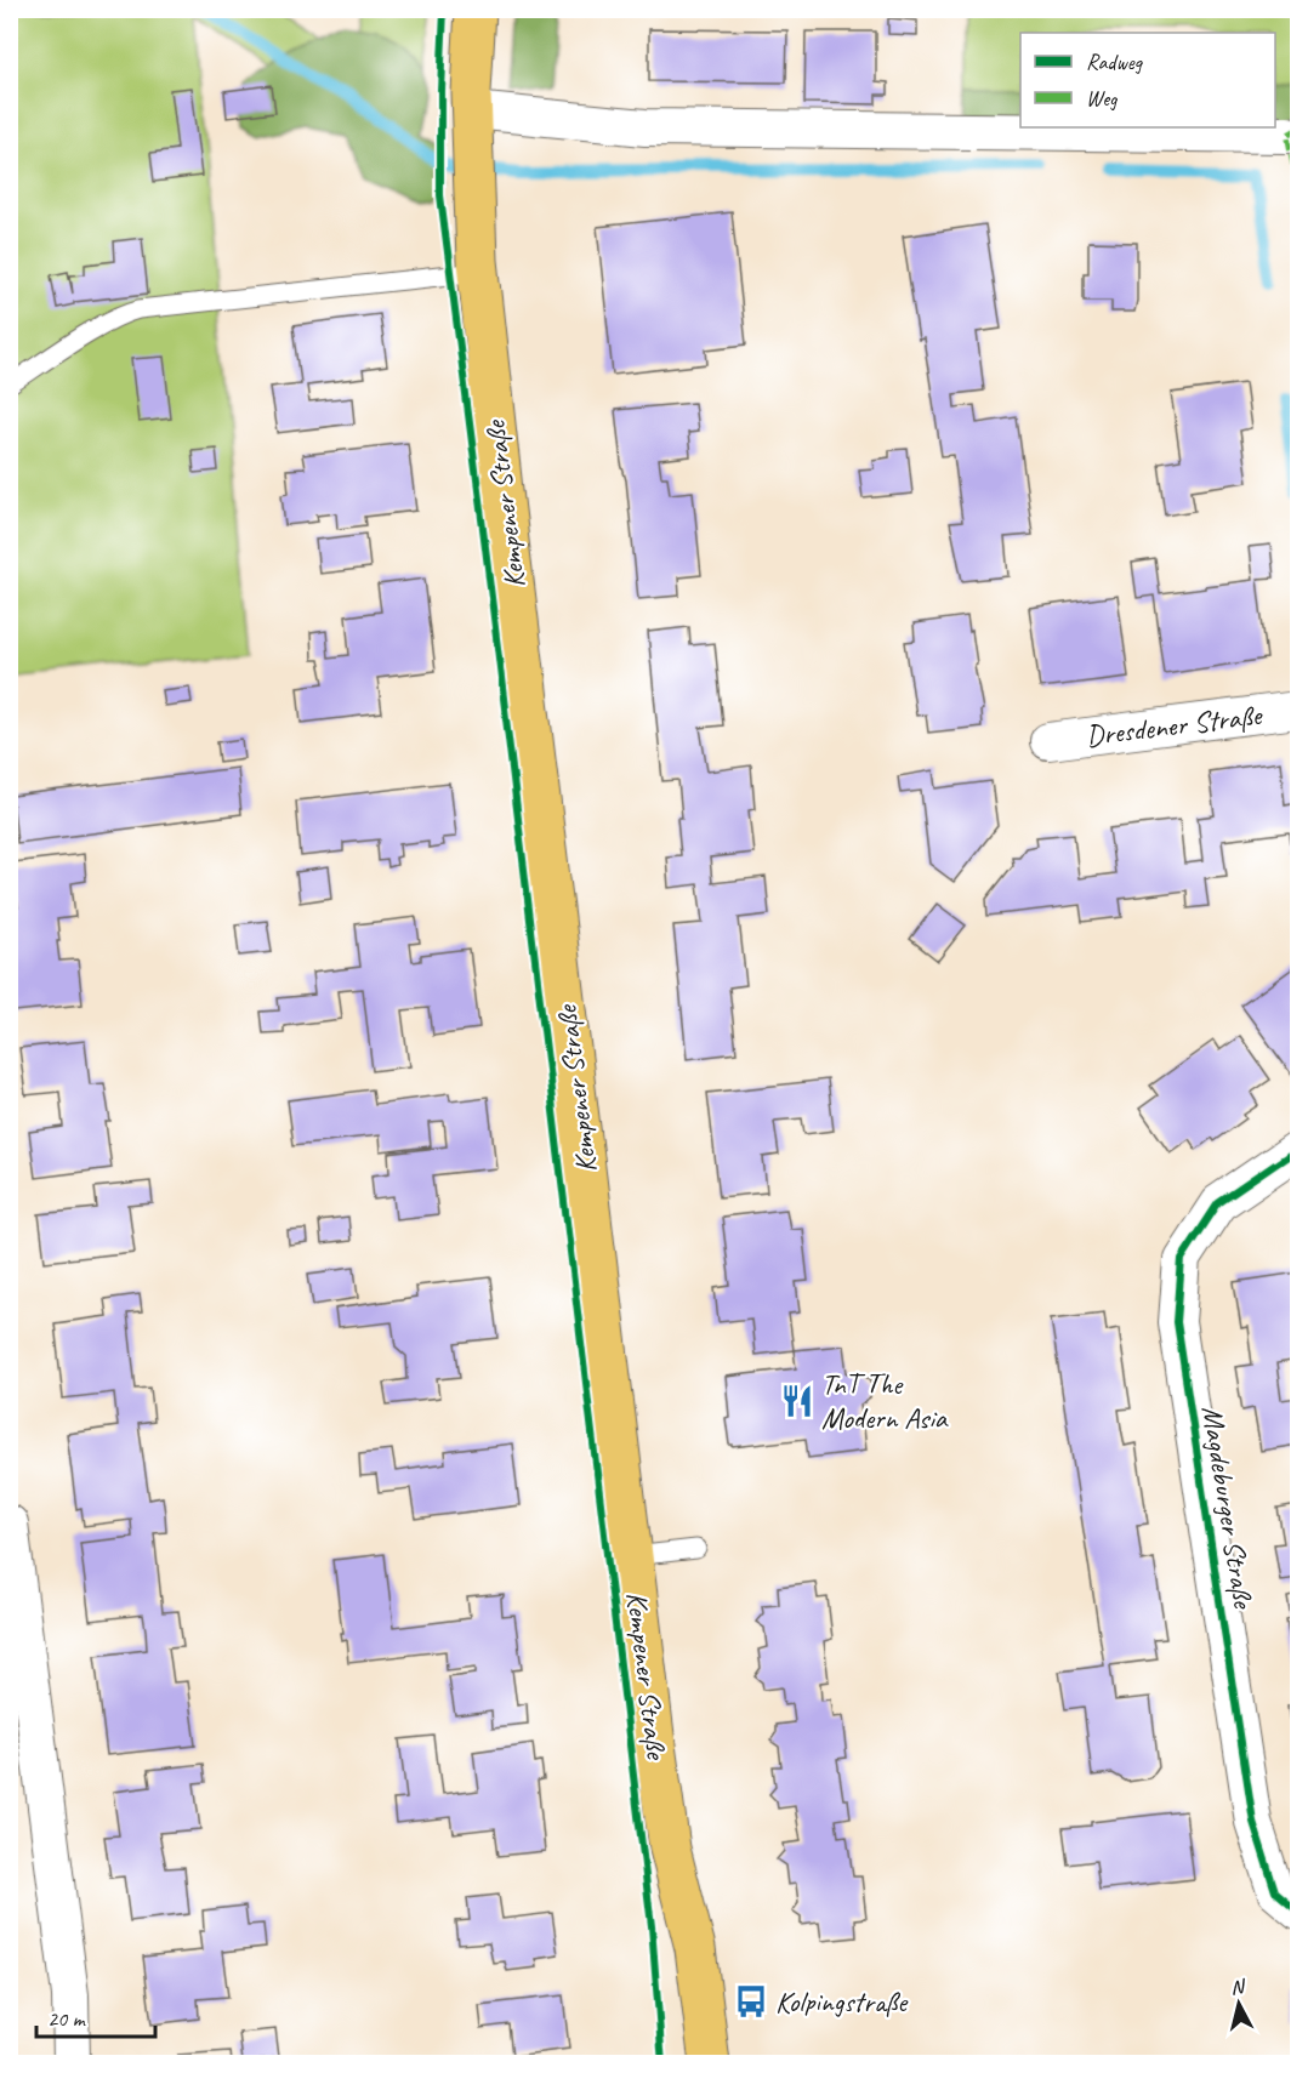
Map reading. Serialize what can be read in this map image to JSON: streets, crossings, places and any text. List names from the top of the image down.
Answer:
{
  "streets": {
    "main road": ["Kempener Straße"],
    "street": ["Dresdener Straße", "Magdeburger Straße"]
  },
  "places": {
    "restaurant": ["TnT The Modern Asia"],
    "bus stop": ["Kolpingstraße"]
  },
  "legend": ["Radweg", "Weg"],
  "scale_bar": "20 m",
  "north": "top"
}
